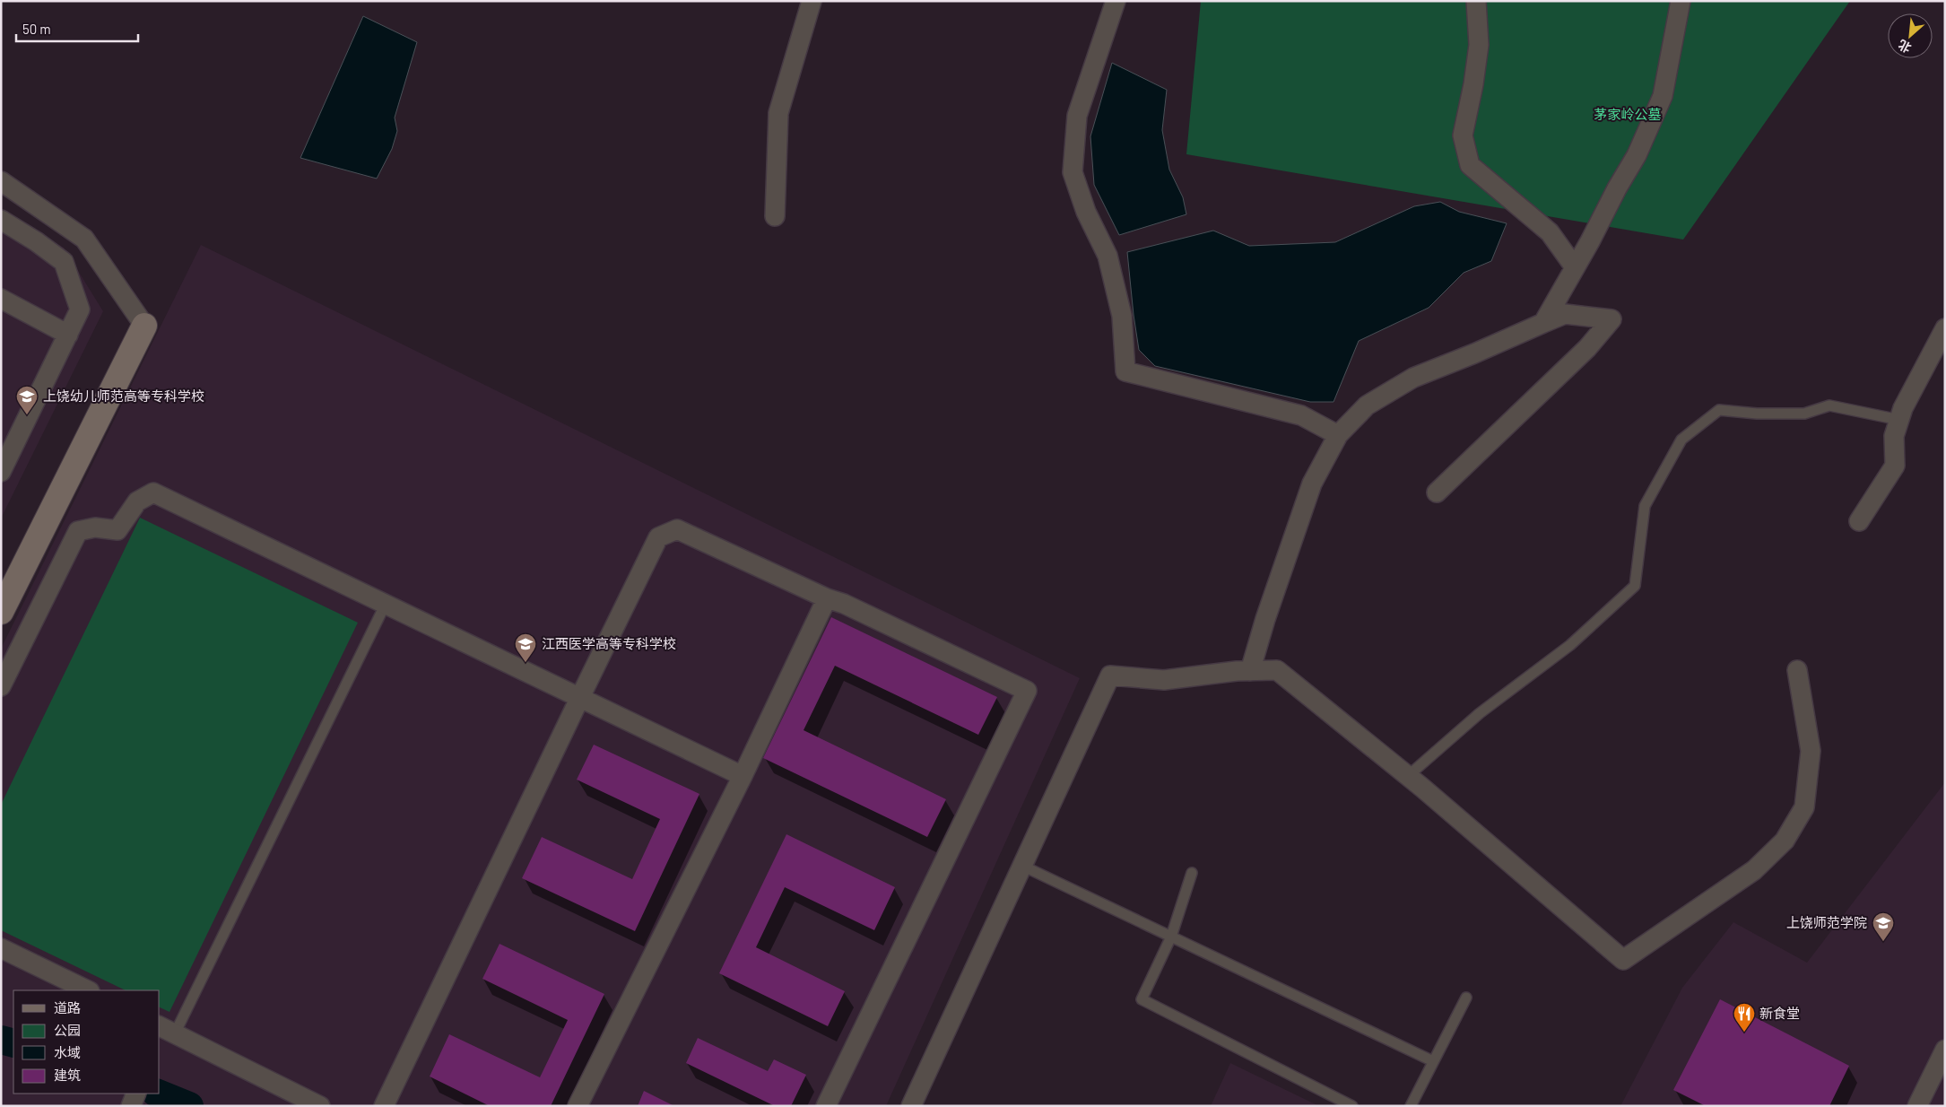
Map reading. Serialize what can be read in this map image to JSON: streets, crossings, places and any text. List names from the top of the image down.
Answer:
{
  "parks": ["茅家岭公墓"],
  "places": {
    "school or university": ["上饶幼儿师范高等专科学校", "江西医学高等专科学校", "上饶师范学院"],
    "restaurant": ["新食堂"]
  },
  "legend": [
    "道路",
    "公园",
    "水域",
    "建筑"
  ],
  "scale_bar": "50 m",
  "north": "bottom left"
}
